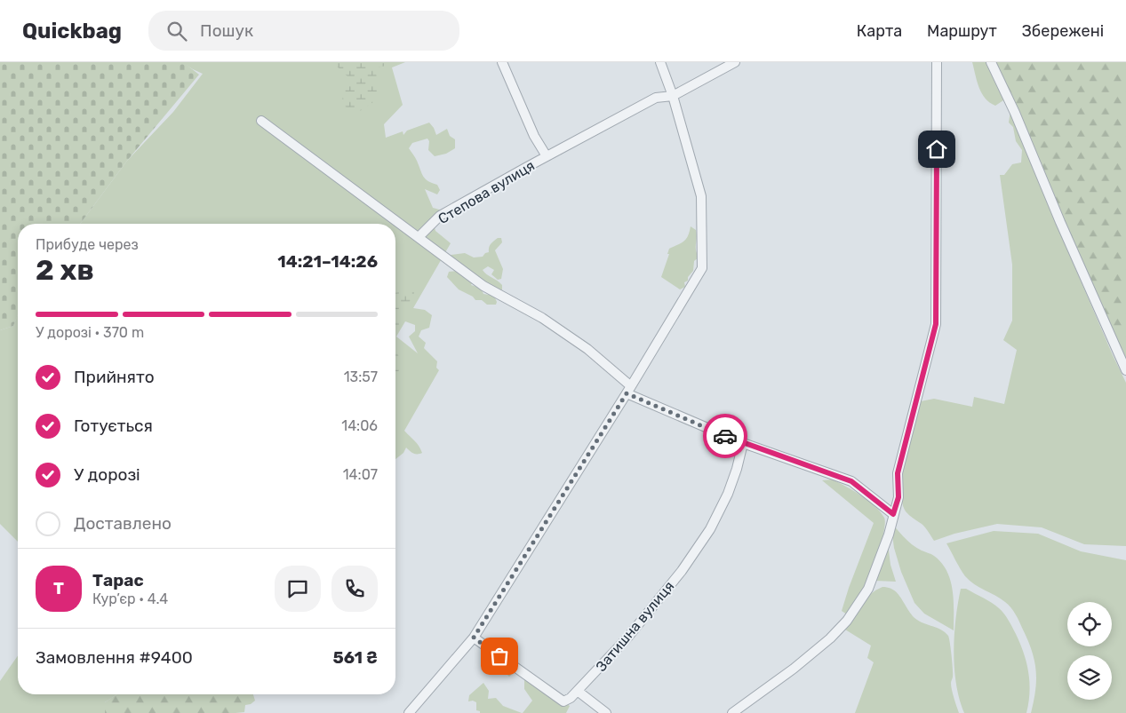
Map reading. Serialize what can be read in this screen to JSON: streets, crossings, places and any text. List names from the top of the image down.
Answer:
{
  "streets": {
    "street": ["Степова вулиця", "Затишна вулиця"]
  },
  "page": {
    "header": "Quickbag",
    "search": "Пошук",
    "nav": ["Карта", "Маршрут", "Збережені"],
    "heading": ["2 хв", "Прибуде через", "14:21–14:26"],
    "panel": [
      "Тарас",
      "Кур’єр · 4.4",
      "Замовлення #9400",
      "561 ₴"
    ],
    "bar": "У дорозі · 370 m",
    "list": [
      ["Прийнято", "13:57"],
      ["Готується", "14:06"],
      ["У дорозі", "14:07"],
      "Доставлено"
    ],
    "round": "Т"
  }
}
